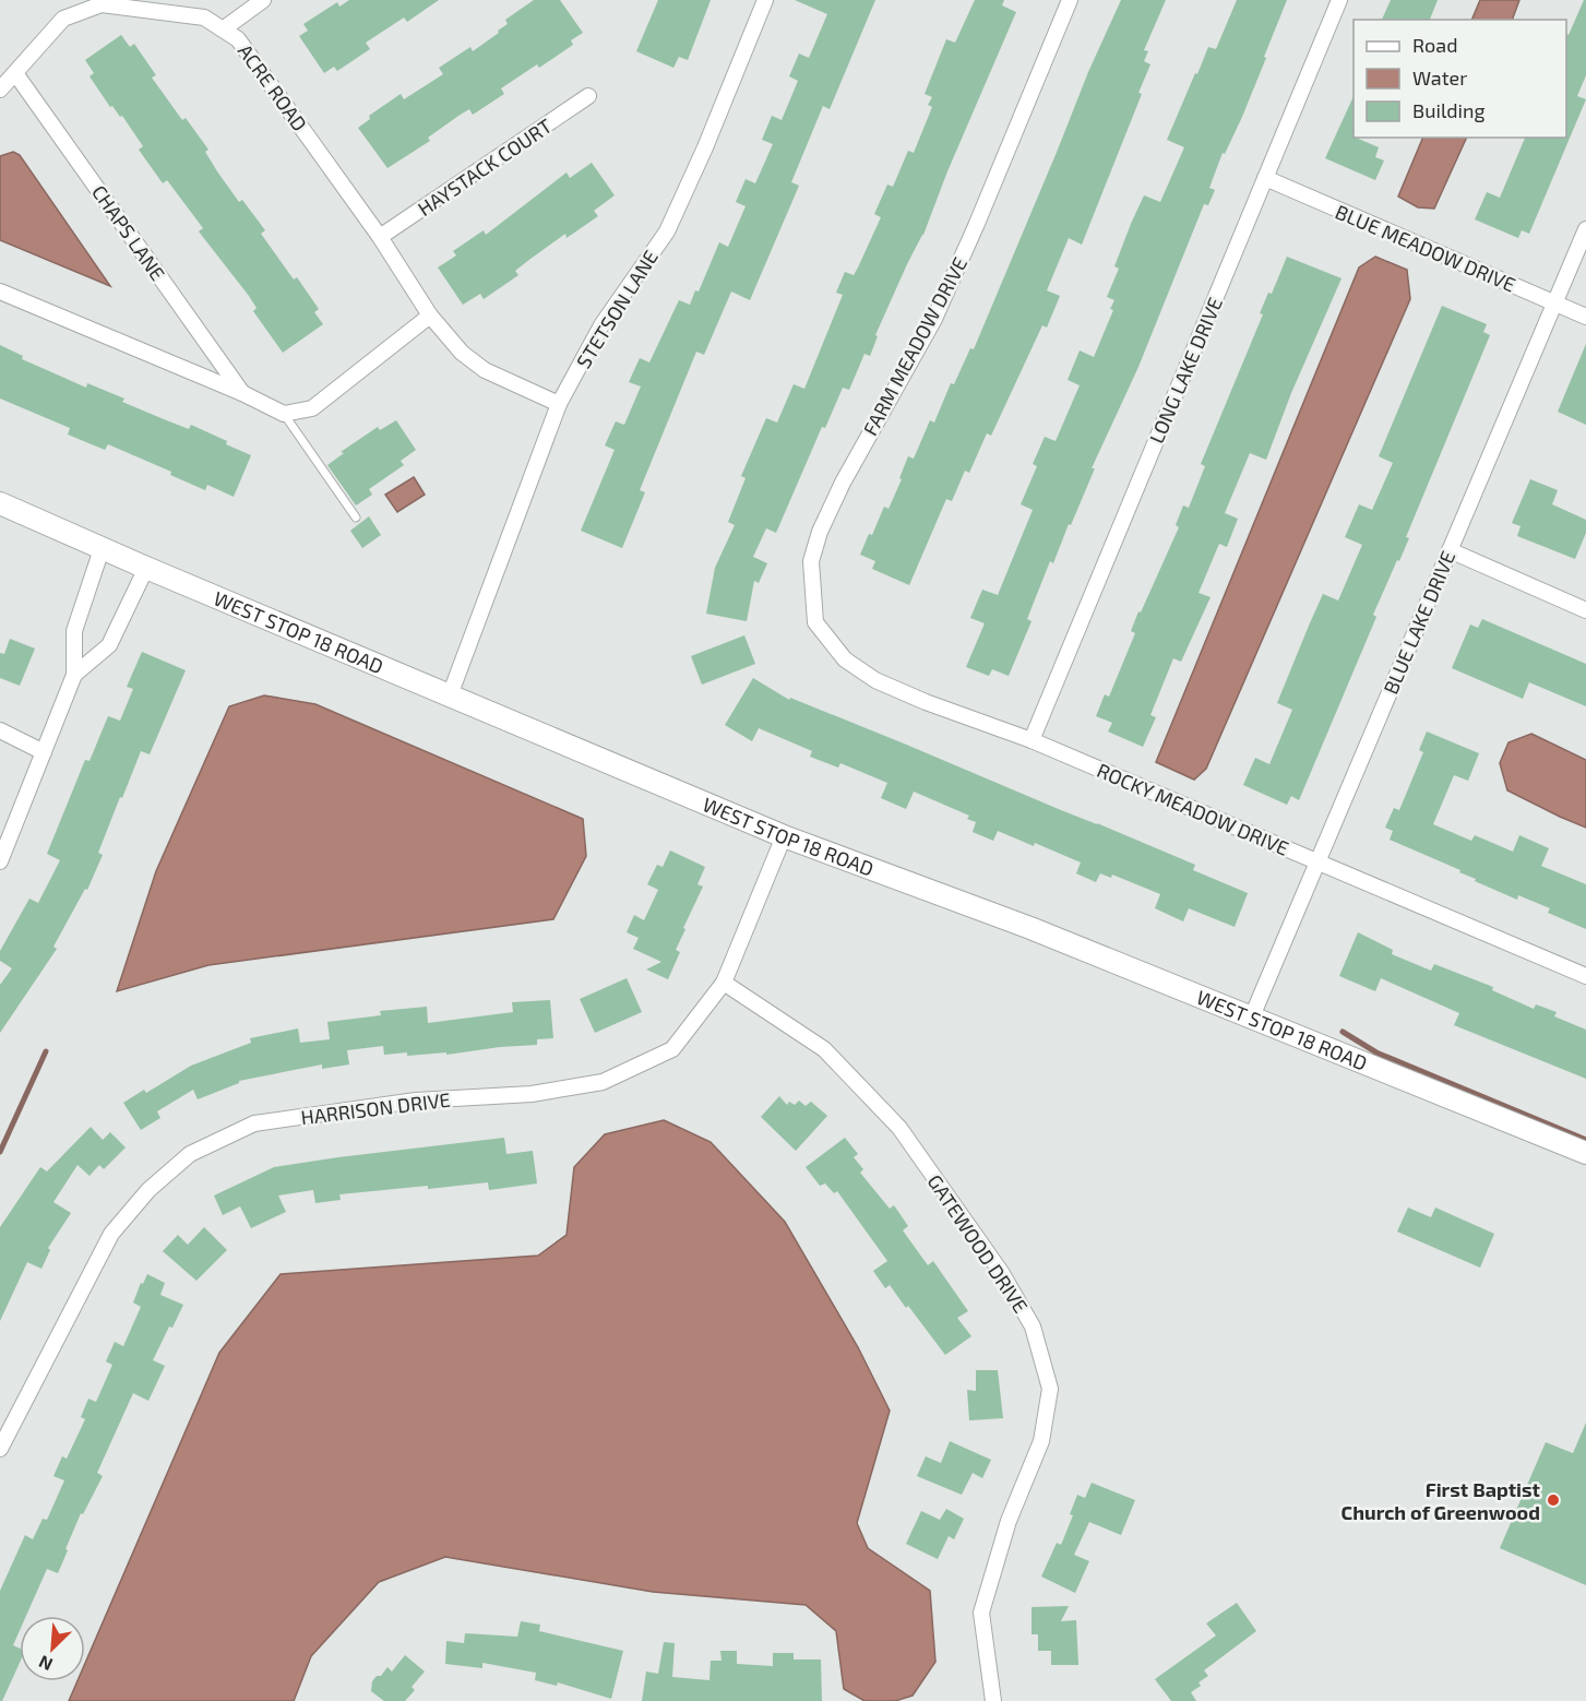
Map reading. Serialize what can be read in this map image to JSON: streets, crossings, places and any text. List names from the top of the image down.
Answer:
{
  "streets": {
    "street": [
      "ACRE ROAD",
      "HAYSTACK COURT",
      "CHAPS LANE",
      "BLUE MEADOW DRIVE",
      "STETSON LANE",
      "FARM MEADOW DRIVE",
      "LONG LAKE DRIVE",
      "BLUE LAKE DRIVE",
      "WEST STOP 18 ROAD",
      "ROCKY MEADOW DRIVE",
      "HARRISON DRIVE",
      "GATEWOOD DRIVE"
    ]
  },
  "crossings": [
    ["ACRE ROAD", "HAYSTACK COURT"],
    ["ACRE ROAD", "CHAPS LANE"],
    ["ACRE ROAD", "STETSON LANE"],
    ["BLUE MEADOW DRIVE", "LONG LAKE DRIVE"],
    ["BLUE MEADOW DRIVE", "BLUE LAKE DRIVE"],
    ["STETSON LANE", "WEST STOP 18 ROAD"],
    ["FARM MEADOW DRIVE", "ROCKY MEADOW DRIVE"],
    ["LONG LAKE DRIVE", "ROCKY MEADOW DRIVE"],
    ["BLUE LAKE DRIVE", "WEST STOP 18 ROAD"],
    ["BLUE LAKE DRIVE", "ROCKY MEADOW DRIVE"],
    ["WEST STOP 18 ROAD", "HARRISON DRIVE"],
    ["HARRISON DRIVE", "GATEWOOD DRIVE"]
  ],
  "places": ["First Baptist Church of Greenwood"],
  "legend": ["Road", "Water", "Building"],
  "north": "bottom left"
}
